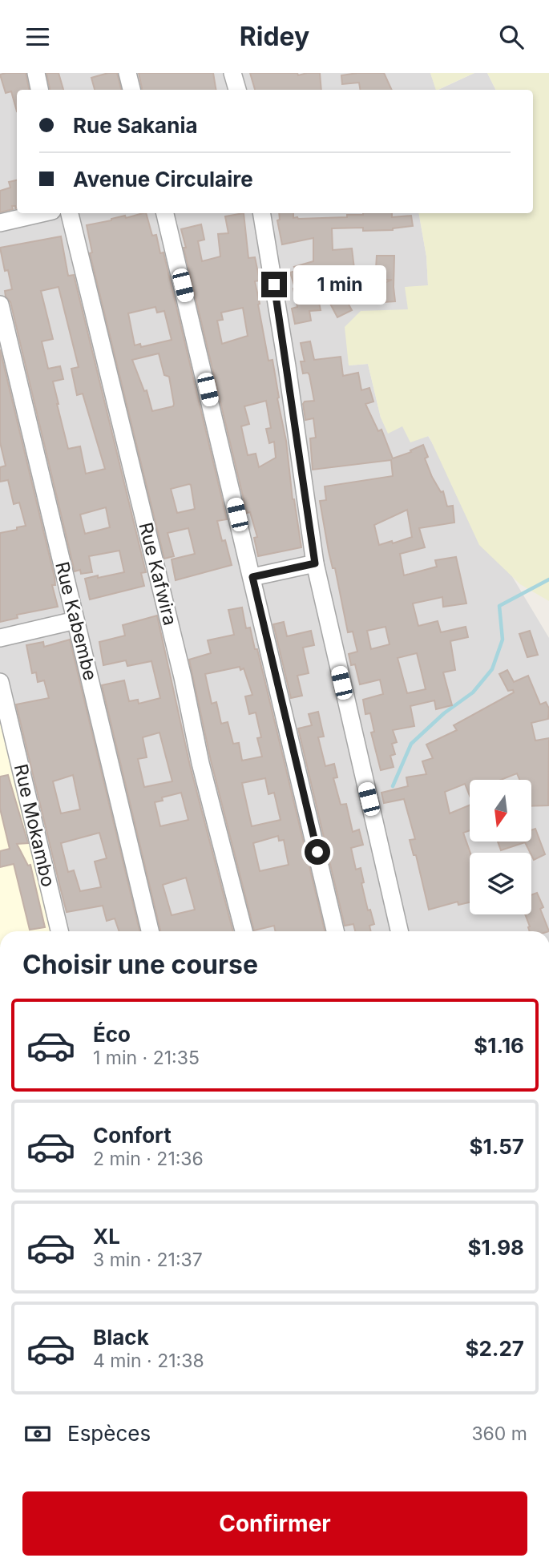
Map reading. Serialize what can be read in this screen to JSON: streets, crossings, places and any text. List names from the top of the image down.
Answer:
{
  "streets": {
    "street": ["Rue Kafwira", "Rue Kabembe", "Rue Mokambo"]
  },
  "north": "bottom",
  "page": {
    "header": "Ridey",
    "banner": ["Rue Sakania", "Avenue Circulaire"],
    "bubble": "1 min",
    "heading": "Choisir une course",
    "list": [
      {
        "name": "Éco",
        "note": "1 min · 21:35",
        "value": "$1.16"
      },
      {
        "name": "Confort",
        "note": "2 min · 21:36",
        "value": "$1.57"
      },
      {
        "name": "XL",
        "note": "3 min · 21:37",
        "value": "$1.98"
      },
      {
        "name": "Black",
        "note": "4 min · 21:38",
        "value": "$2.27"
      }
    ],
    "pay": ["Espèces", "360 m"],
    "buttons": "Confirmer"
  }
}
